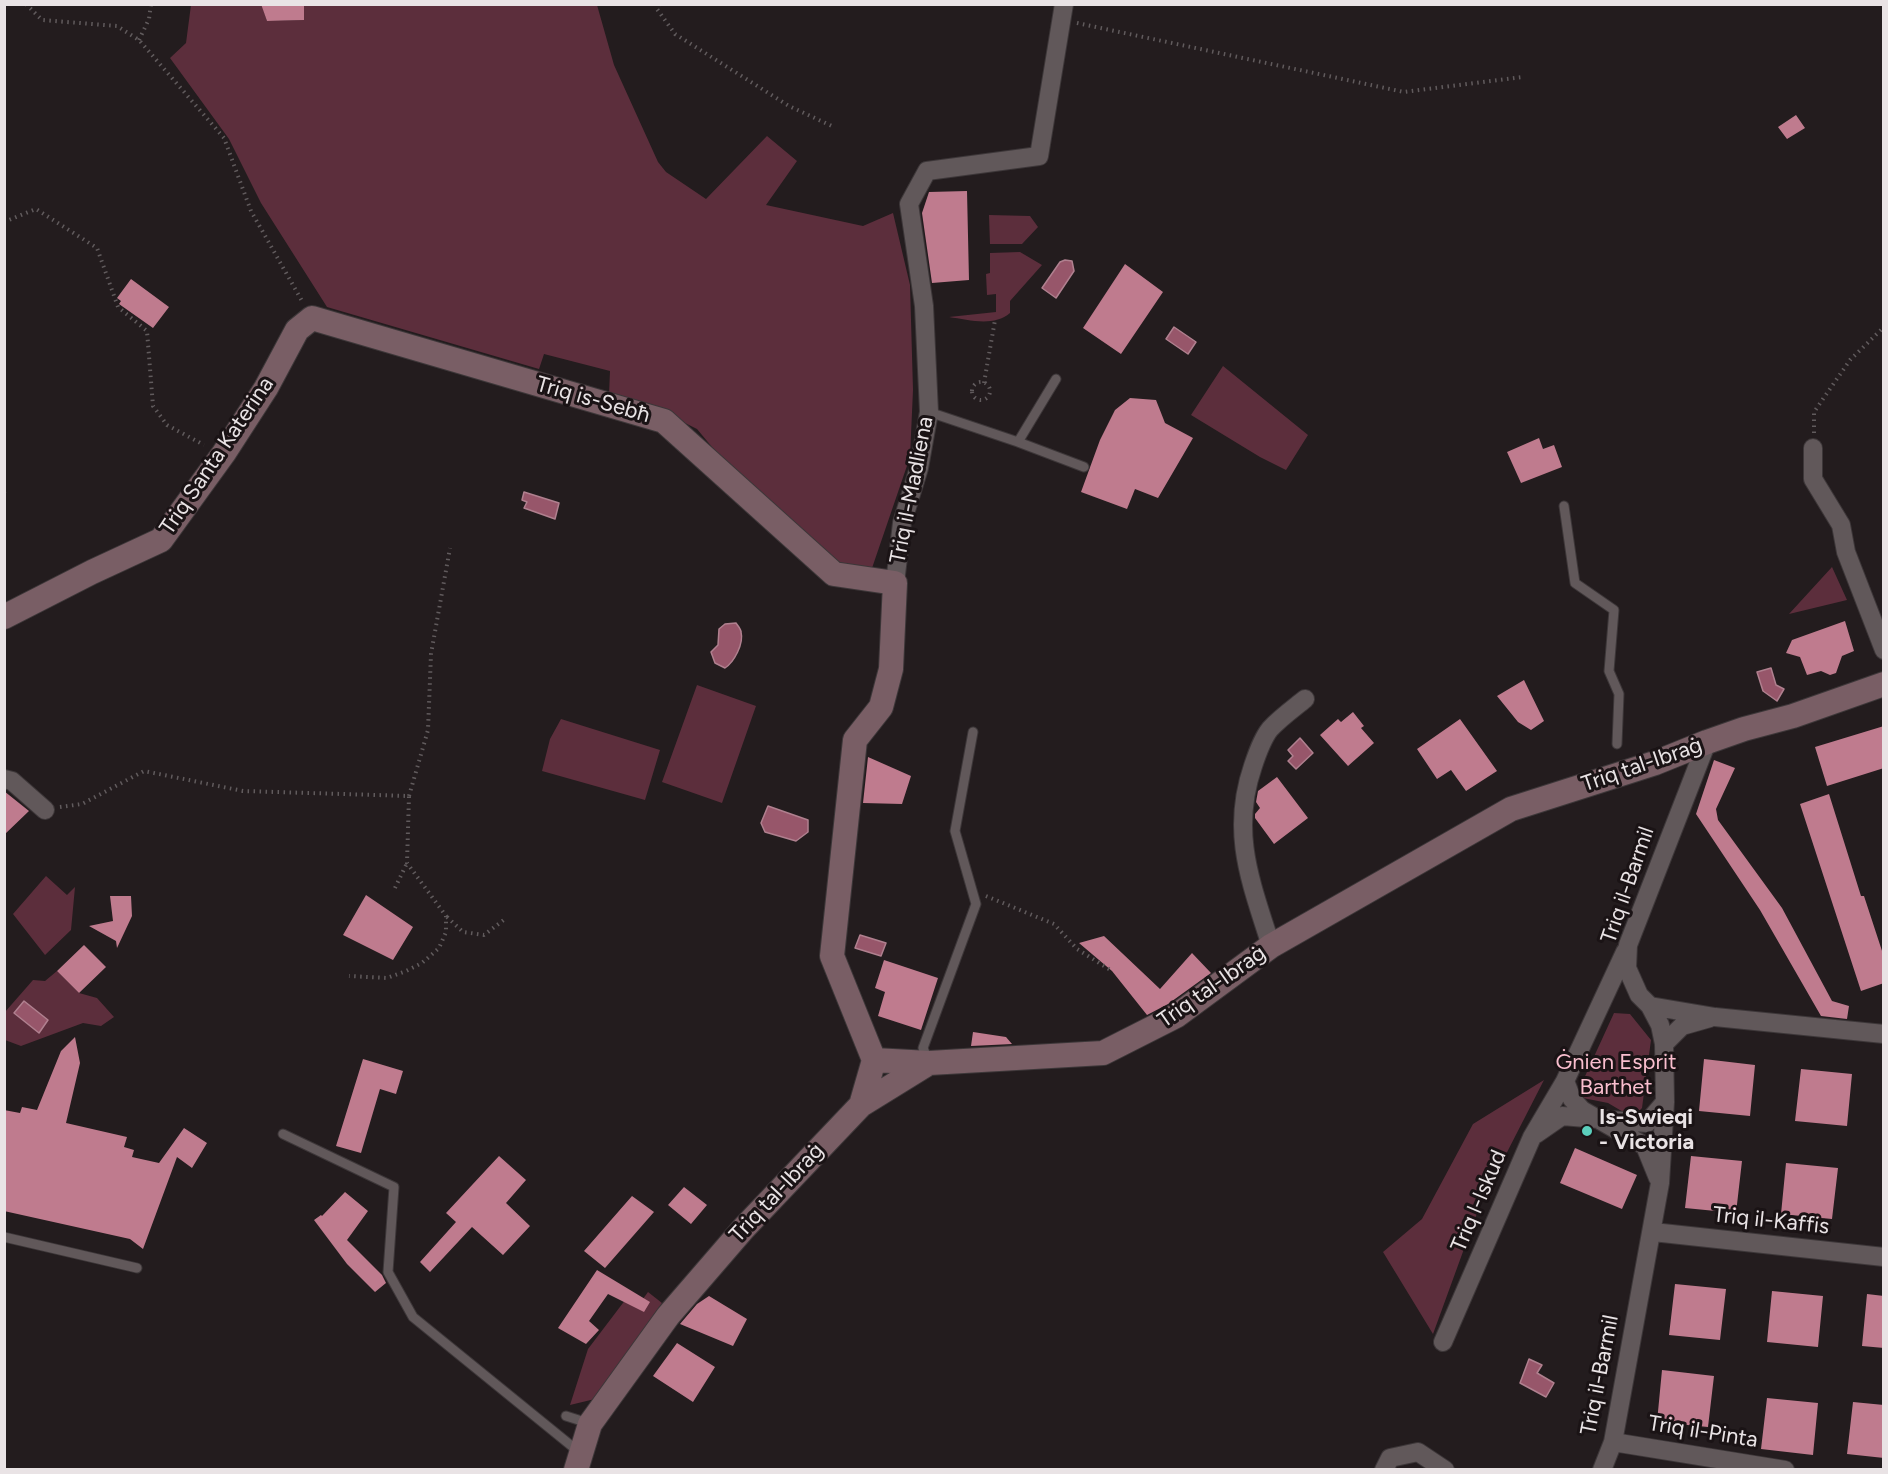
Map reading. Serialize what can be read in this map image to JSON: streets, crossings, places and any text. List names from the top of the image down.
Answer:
{
  "streets": {
    "main road": [
      "Triq is-Sebħ",
      "Triq Santa Katerina",
      "Triq il-Madliena",
      "Triq tal-Ibraġ"
    ],
    "street": [
      "Triq il-Barmil",
      "Triq l-Iskud",
      "Triq il-Kaffis",
      "Triq il-Pinta"
    ]
  },
  "crossings": [
    ["Triq is-Sebħ", "Triq Santa Katerina"],
    ["Triq is-Sebħ", "Triq il-Madliena"],
    ["Triq tal-Ibraġ", "Triq il-Barmil"],
    ["Triq il-Barmil", "Triq l-Iskud"],
    ["Triq il-Barmil", "Triq il-Kaffis"],
    ["Triq il-Barmil", "Triq il-Pinta"]
  ],
  "parks": ["Ġnien Esprit Barthet"],
  "places": ["Is-Swieqi - Victoria"]
}
